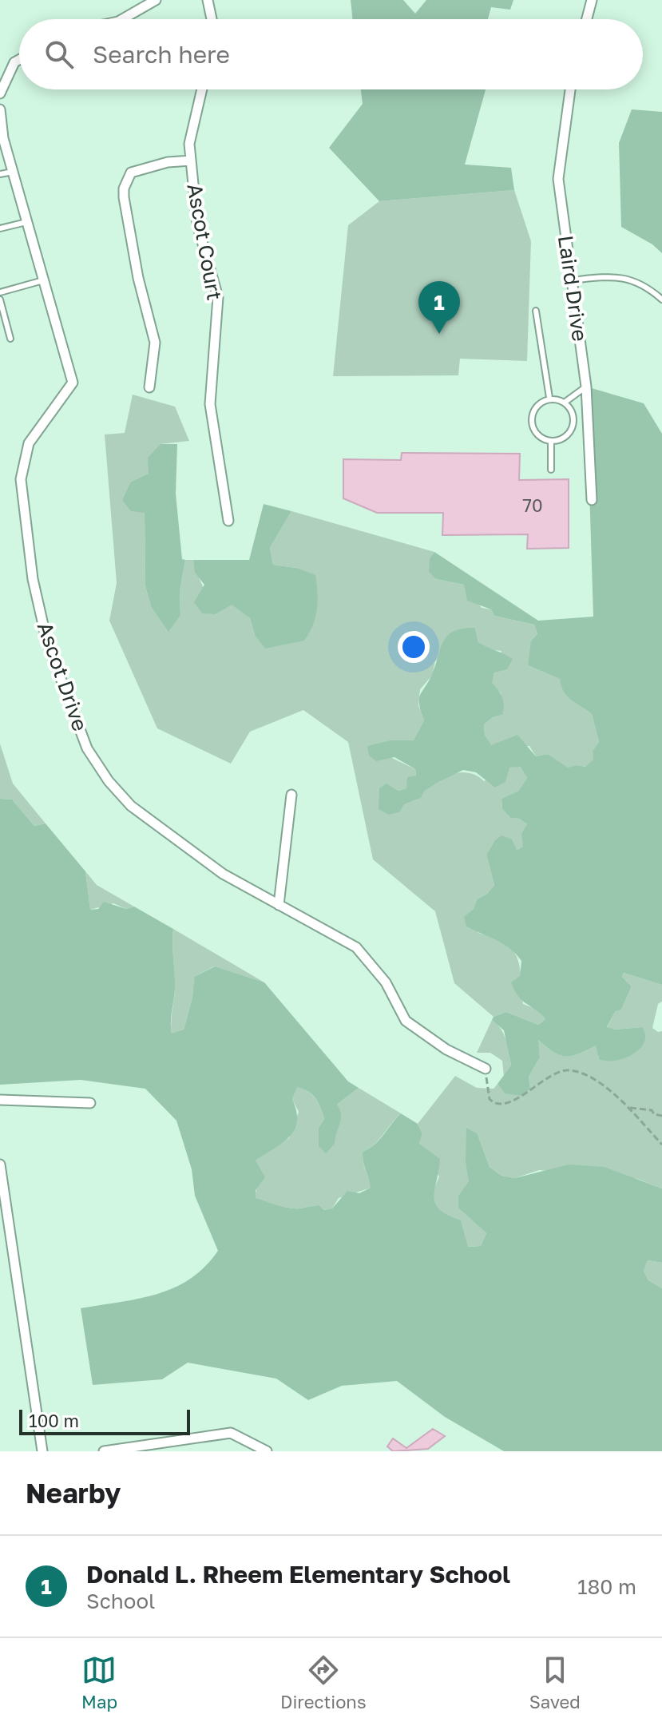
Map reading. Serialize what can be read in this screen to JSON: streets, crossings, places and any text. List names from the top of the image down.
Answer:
{
  "streets": {
    "street": ["Ascot Court", "Laird Drive", "Ascot Drive"]
  },
  "house_numbers": ["70"],
  "scale_bar": "100 m",
  "page": {
    "search": "Search here",
    "pins": "1",
    "scale": "100 m",
    "heading": "Nearby",
    "list": [
      {
        "mark": "1",
        "name": "Donald L. Rheem Elementary School",
        "note": "School",
        "value": "180 m"
      }
    ],
    "nav": ["Map", "Directions", "Saved"]
  }
}
